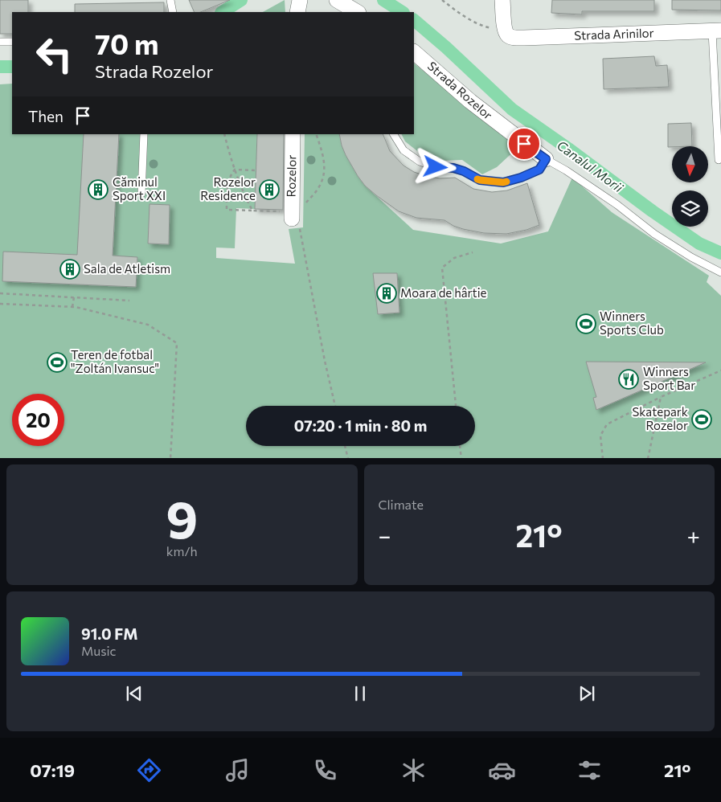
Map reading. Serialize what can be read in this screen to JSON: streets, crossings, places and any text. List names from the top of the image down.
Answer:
{
  "streets": {
    "street": ["Strada Arinilor", "Strada Rozelor", "Rozelor"]
  },
  "water": ["Canalul Morii"],
  "places": {
    "building": [
      "Căminul Sport XXI",
      "Rozelor Residence",
      "Sala de Atletism",
      "Moara de hârtie"
    ],
    "sports": ["Winners Sports Club", "Teren de fotbal \"Zoltán Ivansuc\"", "Skatepark Rozelor"],
    "restaurant": ["Winners Sport Bar"]
  },
  "north": "bottom",
  "page": {
    "turn": ["70 m", "Strada Rozelor"],
    "then": "Then",
    "limit": "20",
    "trip": "07:20 · 1 min · 80 m",
    "tile": [
      ["9", "km/h"],
      "Climate"
    ],
    "heat": ["−", "21°", "+"],
    "song": ["91.0 FM", "Music"],
    "tabs": ["07:19", "21°"]
  }
}
